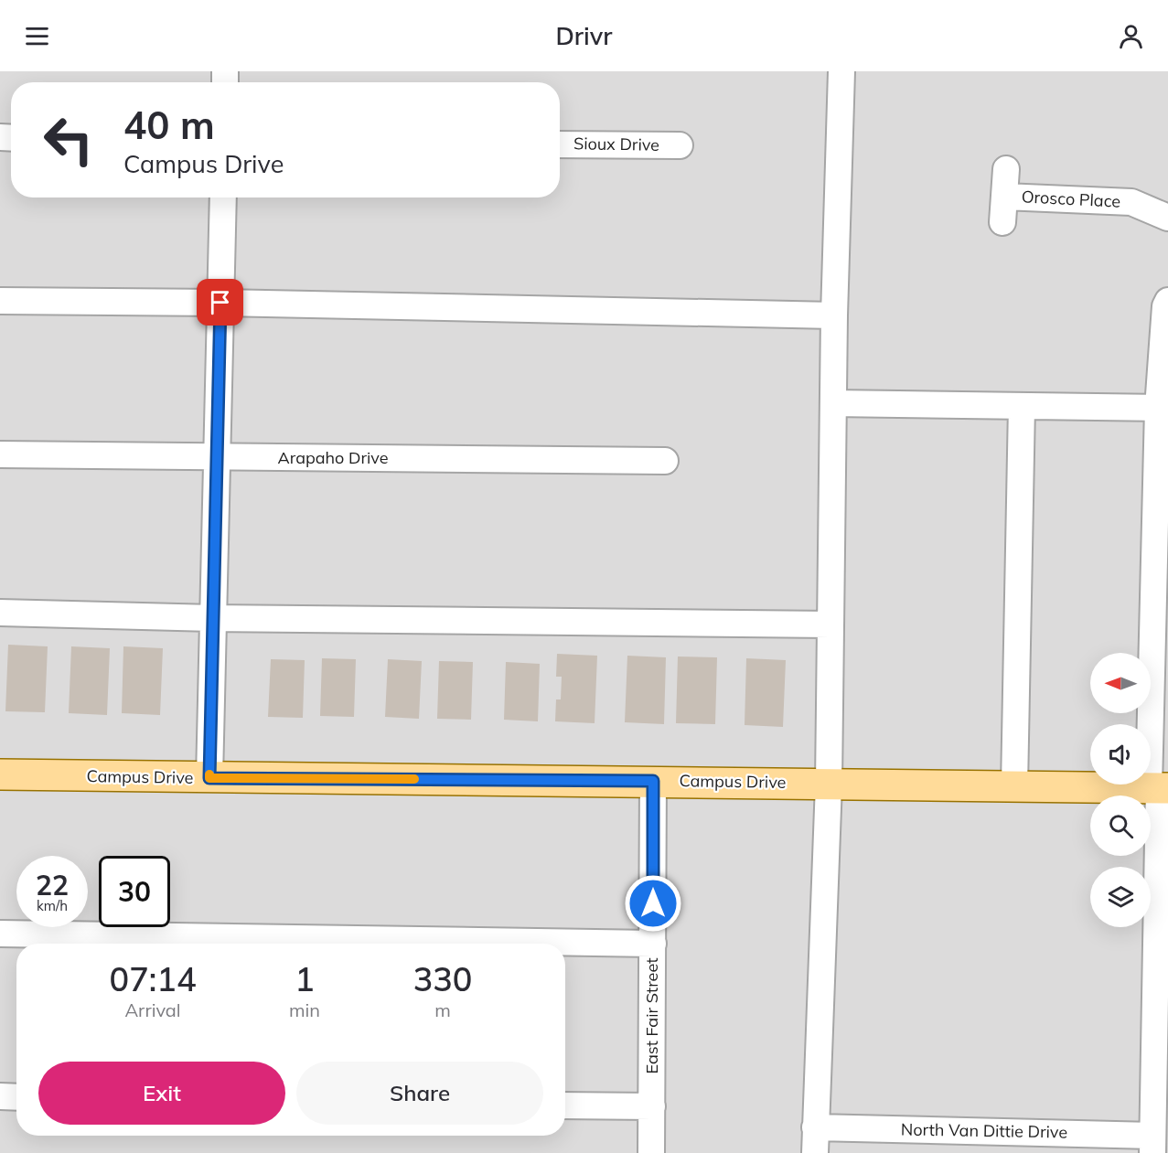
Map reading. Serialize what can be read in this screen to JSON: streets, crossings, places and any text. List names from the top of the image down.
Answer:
{
  "streets": {
    "main road": ["Campus Drive"],
    "street": [
      "Sioux Drive",
      "Orosco Place",
      "Arapaho Drive",
      "East Fair Street",
      "North Van Dittie Drive"
    ]
  },
  "crossings": [
    ["Campus Drive", "East Fair Street"]
  ],
  "north": "left",
  "page": {
    "header": "Drivr",
    "turn": ["40 m", "Campus Drive"],
    "speed": "22 km/h",
    "limit": "30",
    "eta": [
      "07:14",
      "Arrival",
      "1",
      "min",
      "330",
      "m"
    ],
    "buttons": ["Exit", "Share"]
  }
}
